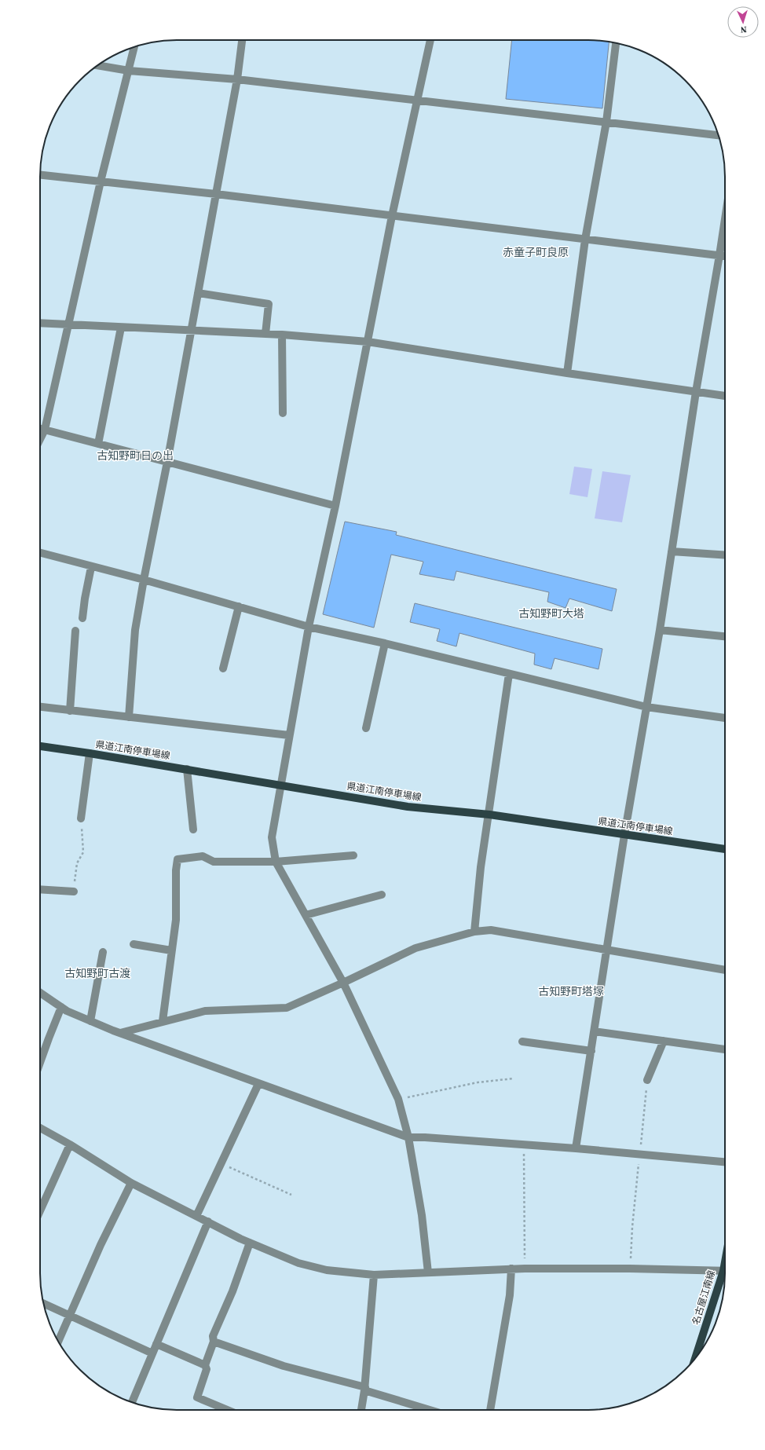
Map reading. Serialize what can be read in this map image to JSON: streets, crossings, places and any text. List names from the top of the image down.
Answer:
{
  "streets": {
    "main road": ["県道江南停車場線", "名古屋江南線"]
  },
  "districts": [
    "赤童子町良原",
    "古知野町日の出",
    "古知野町大塔",
    "古知野町古渡",
    "古知野町塔塚"
  ],
  "north": "bottom"
}
